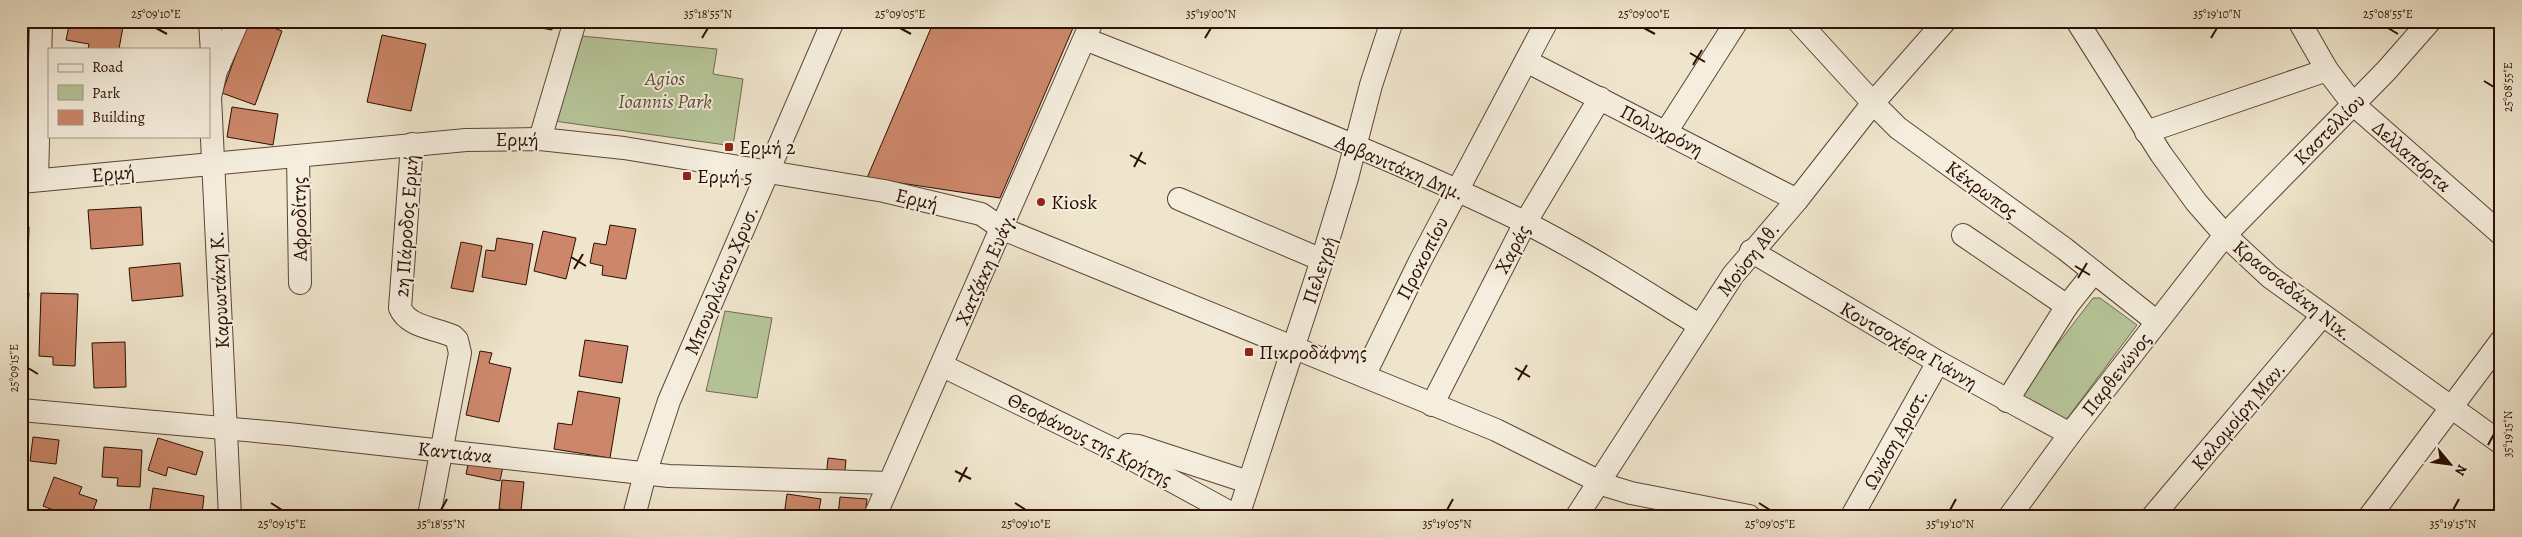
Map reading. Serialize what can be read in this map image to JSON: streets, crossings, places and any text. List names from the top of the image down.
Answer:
{
  "streets": {
    "street": [
      "Καστελλίου",
      "Πολυχρόνη",
      "Ερμή",
      "Δελλαπόρτα",
      "Αρβανιτάκη Δημ.",
      "Κέκρωπος",
      "Αφροδίτης",
      "2η Πάροδος Ερμή",
      "Χαράς",
      "Προκοπίου",
      "Μούση Αθ.",
      "Χατζάκη Ευάγ.",
      "Πελεγρή",
      "Μπουρλώτου Χρυσ.",
      "Καρυωτάκη Κ.",
      "Κρασσαδάκη Νικ.",
      "Κουτσοχέρα Γιάννη",
      "Παρθενώνος",
      "Καλομοίρη Μαν.",
      "Θεοφάνους της Κρήτης",
      "Ωνάση Αριστ.",
      "Καντιάνα"
    ]
  },
  "crossings": [
    ["Καστελλίου", "Δελλαπόρτα"],
    ["Καστελλίου", "Κρασσαδάκη Νικ."],
    ["Καστελλίου", "Παρθενώνος"],
    ["Πολυχρόνη", "Χαράς"],
    ["Πολυχρόνη", "Προκοπίου"],
    ["Πολυχρόνη", "Μούση Αθ."],
    ["Ερμή", "Αφροδίτης"],
    ["Ερμή", "2η Πάροδος Ερμή"],
    ["Ερμή", "Χατζάκη Ευάγ."],
    ["Ερμή", "Μπουρλώτου Χρυσ."],
    ["Ερμή", "Καρυωτάκη Κ."],
    ["Αρβανιτάκη Δημ.", "Χαράς"],
    ["Αρβανιτάκη Δημ.", "Προκοπίου"],
    ["Αρβανιτάκη Δημ.", "Μούση Αθ."],
    ["Αρβανιτάκη Δημ.", "Χατζάκη Ευάγ."],
    ["Αρβανιτάκη Δημ.", "Πελεγρή"],
    ["Κέκρωπος", "Μούση Αθ."],
    ["Κέκρωπος", "Παρθενώνος"],
    ["2η Πάροδος Ερμή", "Καντιάνα"],
    ["Μούση Αθ.", "Κουτσοχέρα Γιάννη"],
    ["Χατζάκη Ευάγ.", "Θεοφάνους της Κρήτης"],
    ["Χατζάκη Ευάγ.", "Καντιάνα"],
    ["Πελεγρή", "Θεοφάνους της Κρήτης"],
    ["Μπουρλώτου Χρυσ.", "Καντιάνα"],
    ["Καρυωτάκη Κ.", "Καντιάνα"],
    ["Κρασσαδάκη Νικ.", "Παρθενώνος"],
    ["Κρασσαδάκη Νικ.", "Καλομοίρη Μαν."],
    ["Κουτσοχέρα Γιάννη", "Παρθενώνος"],
    ["Κουτσοχέρα Γιάννη", "Ωνάση Αριστ."]
  ],
  "parks": ["Agios Ioannis Park"],
  "places": {
    "transit": ["Ερμή 2", "Ερμή 5", "Πικροδάφνης"],
    "other": ["Kiosk"]
  },
  "legend": ["Road", "Park", "Building"],
  "north": "bottom right",
  "coordinates": [
    "25°09'10\"E",
    "35°18'55\"N",
    "25°09'05\"E",
    "35°19'00\"N",
    "25°09'00\"E",
    "35°19'10\"N",
    "25°08'55\"E",
    "25°09'15\"E",
    "35°19'15\"N",
    "35°19'05\"N"
  ]
}
